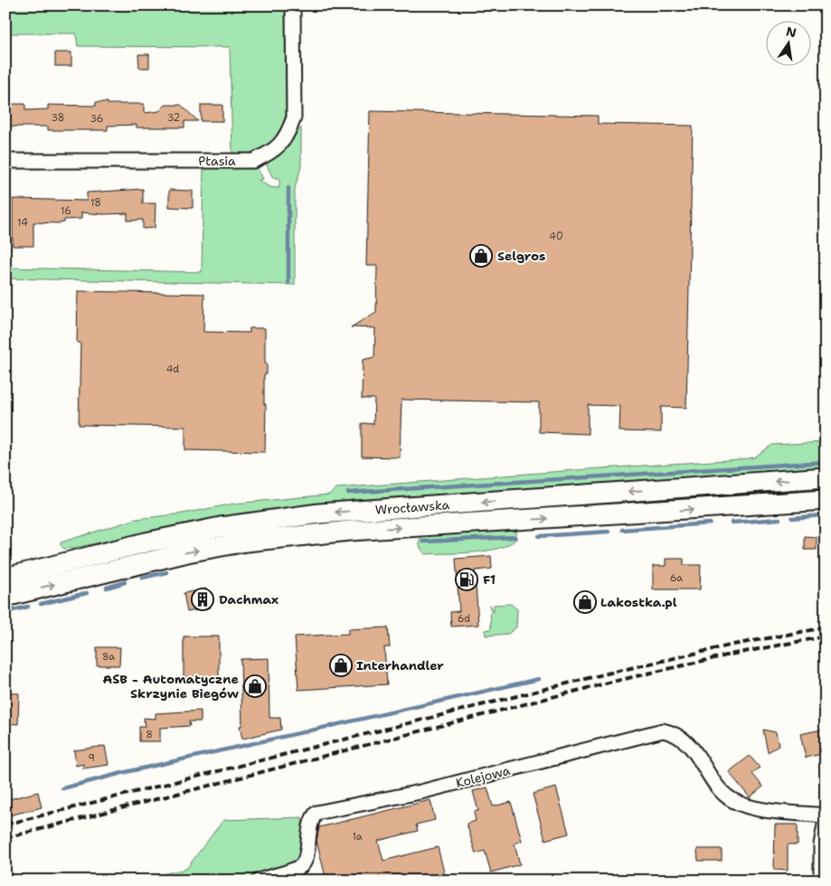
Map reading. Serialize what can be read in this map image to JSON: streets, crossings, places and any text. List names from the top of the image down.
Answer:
{
  "streets": {
    "main road": ["Wrocławska"],
    "street": ["Ptasia", "Kolejowa"]
  },
  "places": {
    "shop": [
      "Selgros",
      "Lakostka.pl",
      "Interhandler",
      "ASB - Automatyczne Skrzynie Biegów"
    ],
    "fuel station": ["F1"],
    "building": ["Dachmax"]
  },
  "house_numbers": [
    "38",
    "32",
    "36",
    "18",
    "16",
    "14",
    "40",
    "4d",
    "6a",
    "6d",
    "8a",
    "8",
    "9",
    "1a"
  ],
  "north": "top"
}
